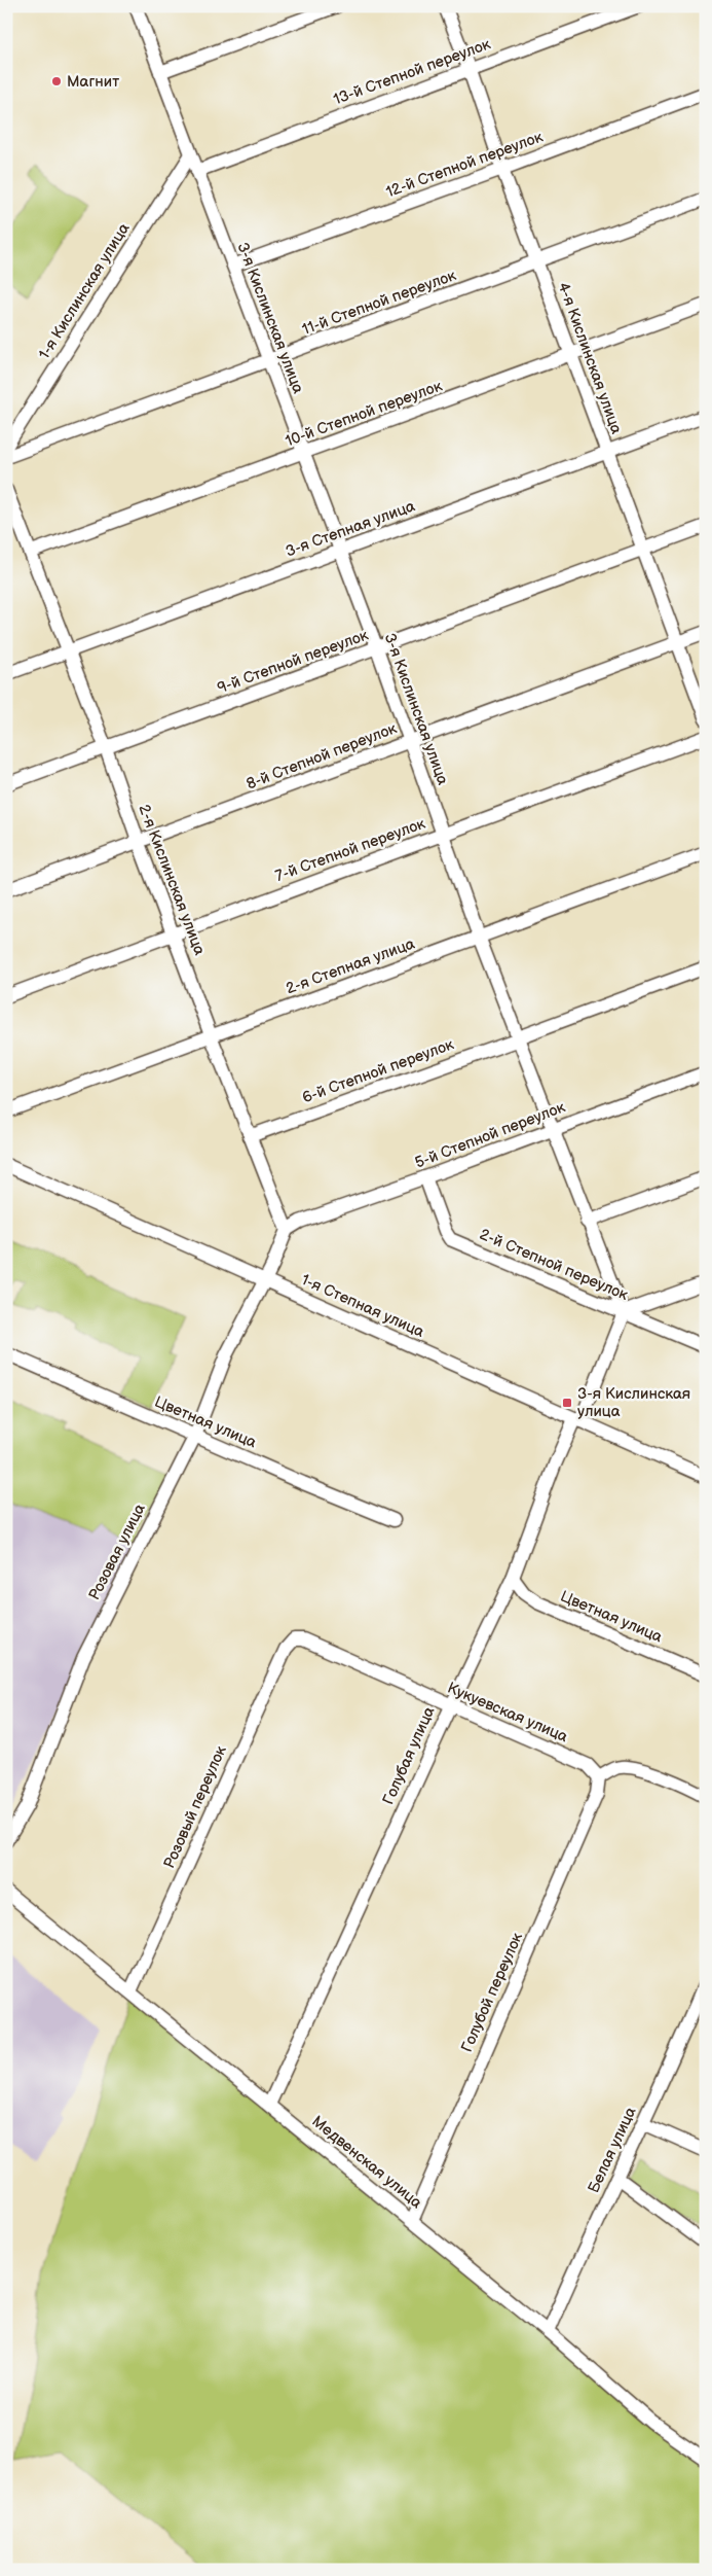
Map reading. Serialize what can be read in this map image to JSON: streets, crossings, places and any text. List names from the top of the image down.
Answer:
{
  "streets": {
    "street": [
      "13-й Степной переулок",
      "12-й Степной переулок",
      "1-я Кислинская улица",
      "11-й Степной переулок",
      "3-я Кислинская улица",
      "4-я Кислинская улица",
      "10-й Степной переулок",
      "3-я Степная улица",
      "9-й Степной переулок",
      "8-й Степной переулок",
      "7-й Степной переулок",
      "2-я Кислинская улица",
      "2-я Степная улица",
      "6-й Степной переулок",
      "5-й Степной переулок",
      "2-й Степной переулок",
      "1-я Степная улица",
      "Цветная улица",
      "Розовая улица",
      "Кукуевская улица",
      "Голубая улица",
      "Розовый переулок",
      "Голубой переулок",
      "Белая улица",
      "Медвенская улица"
    ]
  },
  "crossings": [
    ["13-й Степной переулок", "3-я Кислинская улица"],
    ["13-й Степной переулок", "4-я Кислинская улица"],
    ["12-й Степной переулок", "3-я Кислинская улица"],
    ["12-й Степной переулок", "4-я Кислинская улица"],
    ["1-я Кислинская улица", "3-я Кислинская улица"],
    ["11-й Степной переулок", "3-я Кислинская улица"],
    ["11-й Степной переулок", "4-я Кислинская улица"],
    ["3-я Кислинская улица", "10-й Степной переулок"],
    ["3-я Кислинская улица", "3-я Степная улица"],
    ["3-я Кислинская улица", "9-й Степной переулок"],
    ["3-я Кислинская улица", "8-й Степной переулок"],
    ["3-я Кислинская улица", "7-й Степной переулок"],
    ["3-я Кислинская улица", "2-я Степная улица"],
    ["3-я Кислинская улица", "6-й Степной переулок"],
    ["3-я Кислинская улица", "5-й Степной переулок"],
    ["3-я Кислинская улица", "2-й Степной переулок"],
    ["4-я Кислинская улица", "10-й Степной переулок"],
    ["4-я Кислинская улица", "3-я Степная улица"],
    ["4-я Кислинская улица", "9-й Степной переулок"],
    ["4-я Кислинская улица", "8-й Степной переулок"],
    ["10-й Степной переулок", "2-я Кислинская улица"],
    ["3-я Степная улица", "2-я Кислинская улица"],
    ["9-й Степной переулок", "2-я Кислинская улица"],
    ["8-й Степной переулок", "2-я Кислинская улица"],
    ["7-й Степной переулок", "2-я Кислинская улица"],
    ["2-я Кислинская улица", "2-я Степная улица"],
    ["2-я Кислинская улица", "6-й Степной переулок"],
    ["2-я Кислинская улица", "5-й Степной переулок"],
    ["5-й Степной переулок", "2-й Степной переулок"],
    ["1-я Степная улица", "Розовая улица"],
    ["1-я Степная улица", "Голубая улица"],
    ["Цветная улица", "Розовая улица"],
    ["Цветная улица", "Голубая улица"],
    ["Кукуевская улица", "Голубая улица"],
    ["Кукуевская улица", "Розовый переулок"],
    ["Кукуевская улица", "Голубой переулок"],
    ["Голубая улица", "Медвенская улица"],
    ["Розовый переулок", "Медвенская улица"],
    ["Голубой переулок", "Медвенская улица"],
    ["Белая улица", "Медвенская улица"]
  ],
  "places": {
    "other": ["Магнит"],
    "transit": ["3-я Кислинская улица"]
  }
}
